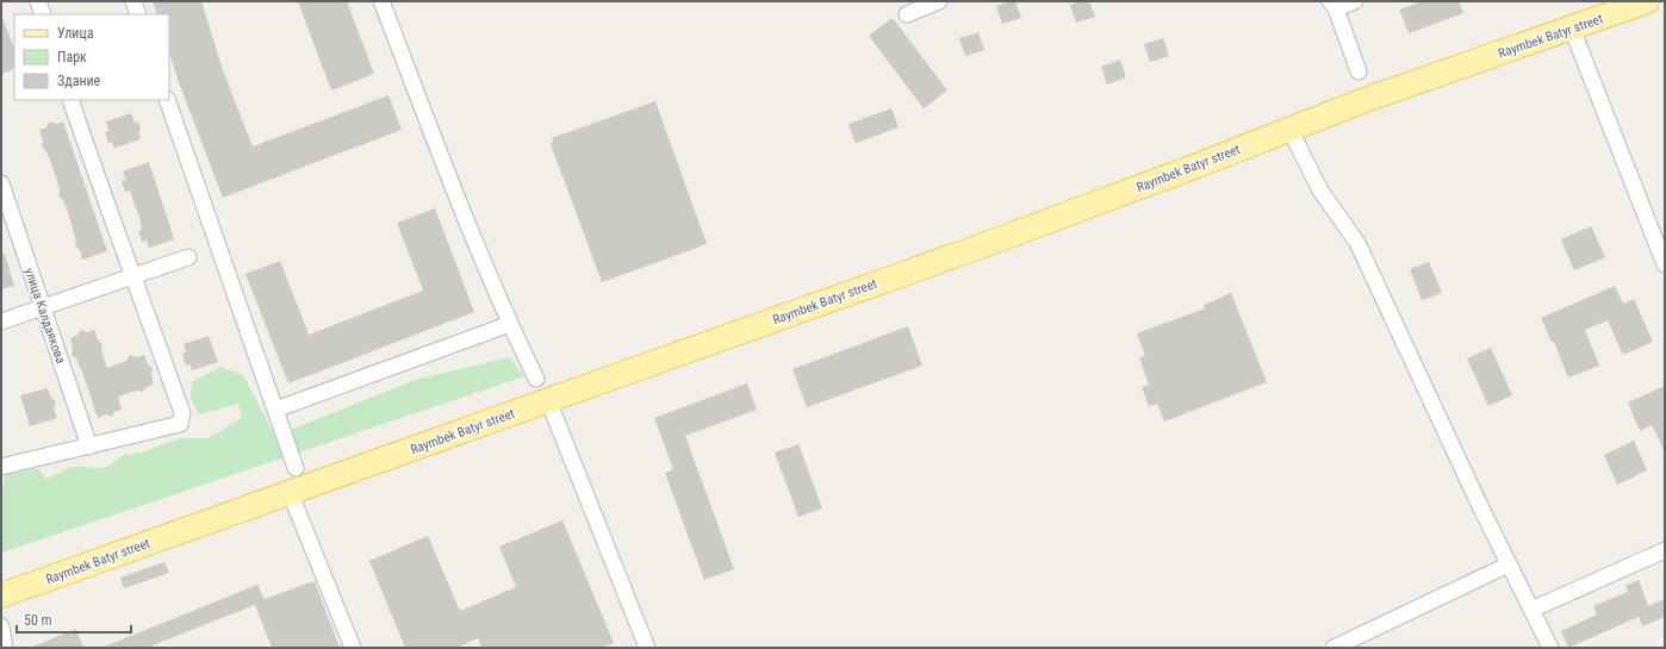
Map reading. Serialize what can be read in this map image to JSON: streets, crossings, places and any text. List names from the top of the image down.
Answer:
{
  "streets": {
    "main road": ["Raymbek Batyr street"],
    "street": ["улица Калдаякова"]
  },
  "legend": ["Улица", "Парк", "Здание"],
  "scale_bar": "50 m"
}
